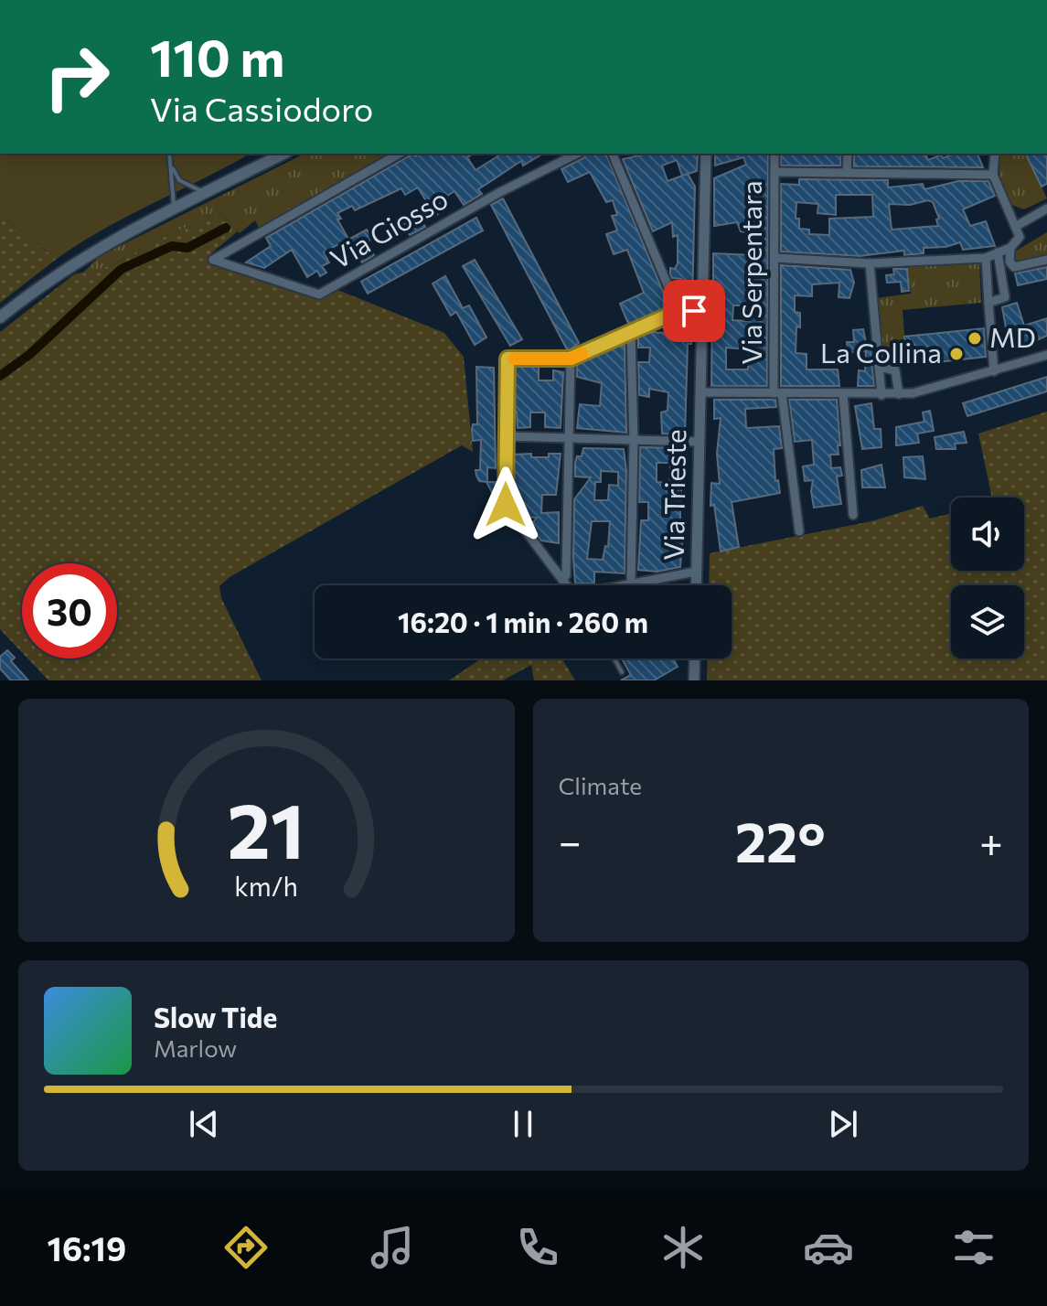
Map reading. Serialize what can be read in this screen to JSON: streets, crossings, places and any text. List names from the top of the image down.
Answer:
{
  "streets": {
    "street": ["Via Giosso", "Via Serpentara", "Via Trieste"]
  },
  "places": ["MD", "La Collina"],
  "page": {
    "turn": ["110 m", "Via Cassiodoro"],
    "limit": "30",
    "trip": "16:20 · 1 min · 260 m",
    "tile": "Climate",
    "heat": ["−", "22°", "+"],
    "song": ["Slow Tide", "Marlow"],
    "tabs": "16:19",
    "gauge": ["21", "km/h"]
  }
}
